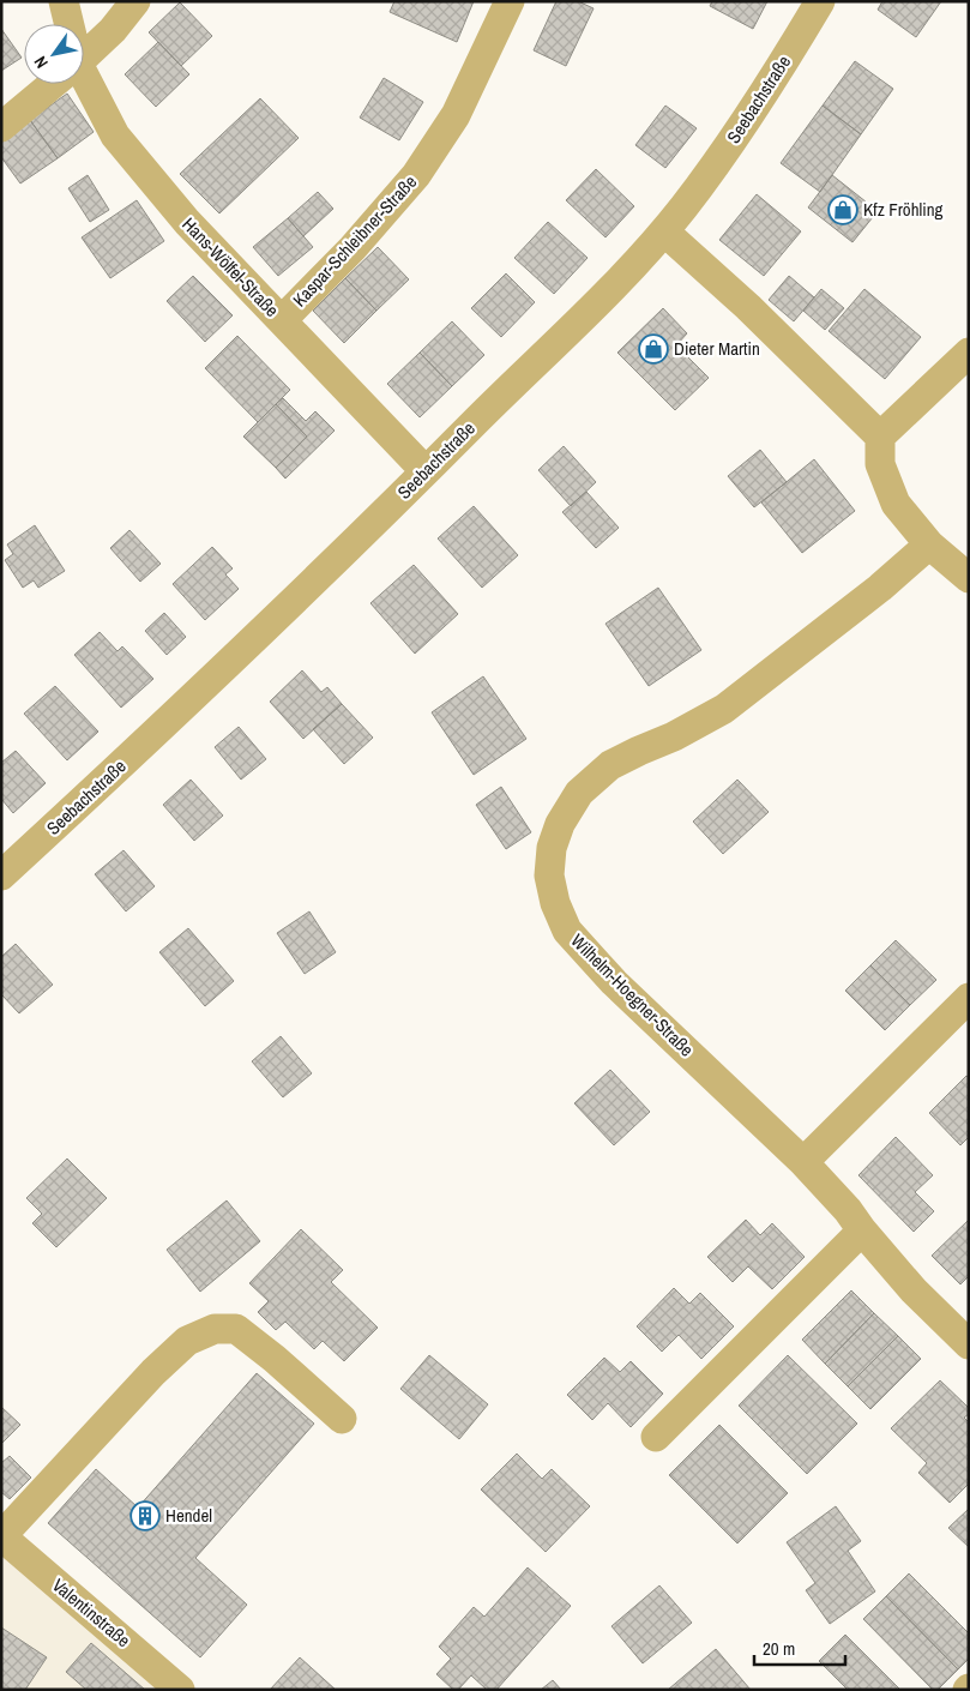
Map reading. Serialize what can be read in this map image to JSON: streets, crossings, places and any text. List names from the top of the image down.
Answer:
{
  "streets": {
    "street": [
      "Seebachstraße",
      "Kaspar-Schleibner-Straße",
      "Hans-Wölfel-Straße",
      "Wilhelm-Hoegner-Straße",
      "Valentinstraße"
    ]
  },
  "crossings": [
    ["Seebachstraße", "Hans-Wölfel-Straße"],
    ["Kaspar-Schleibner-Straße", "Hans-Wölfel-Straße"]
  ],
  "places": {
    "shop": ["Kfz Fröhling", "Dieter Martin"],
    "building": ["Hendel"]
  },
  "scale_bar": "20 m",
  "north": "bottom left"
}
